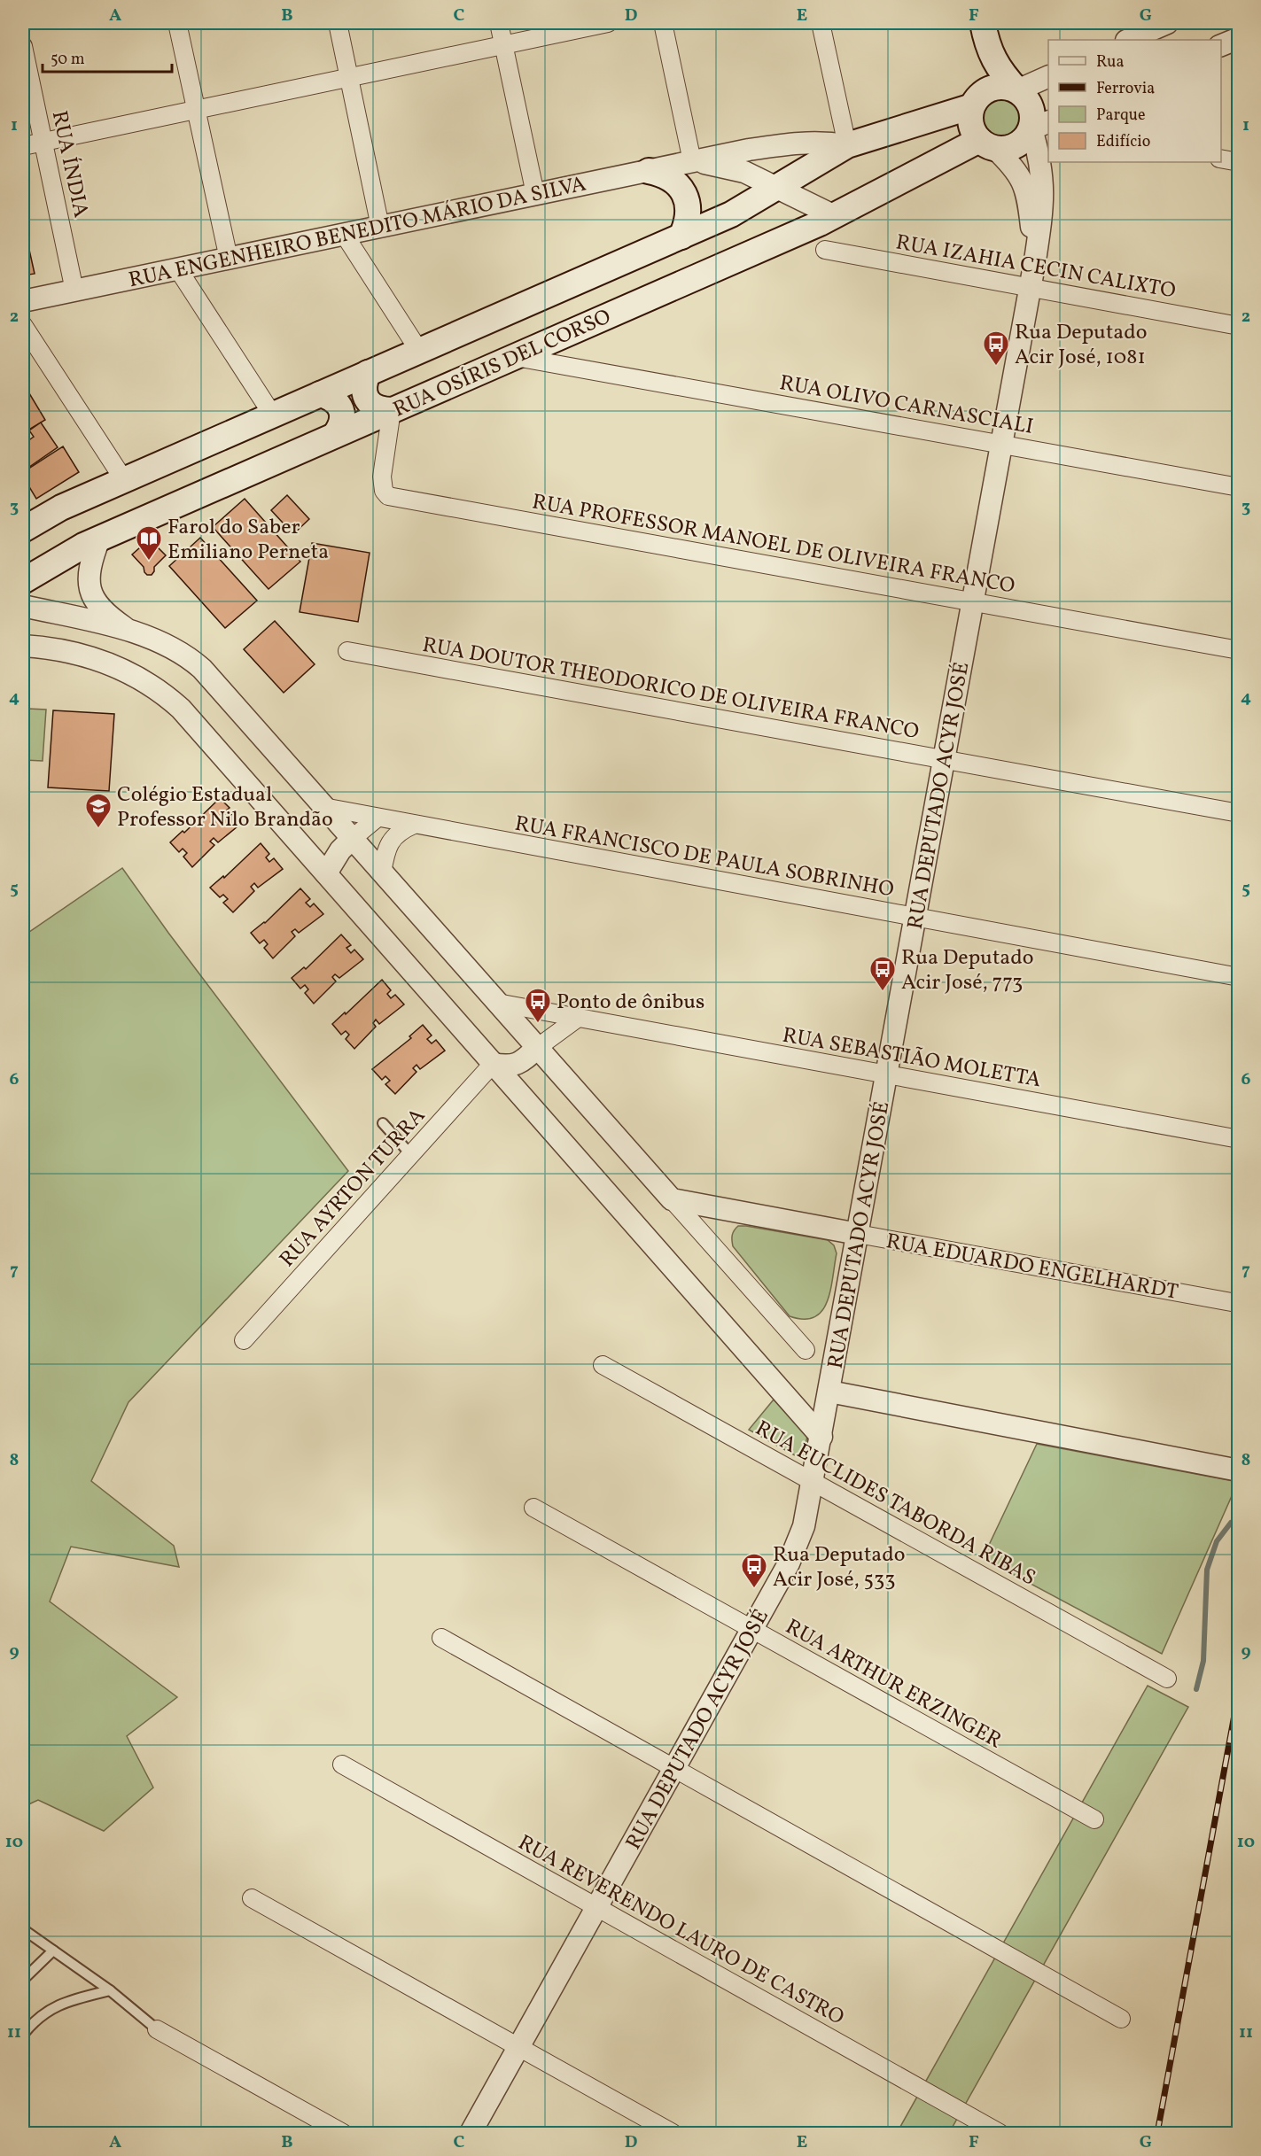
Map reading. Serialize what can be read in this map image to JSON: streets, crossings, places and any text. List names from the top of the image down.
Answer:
{
  "streets": {
    "main road": ["RUA OSÍRIS DEL CORSO"],
    "street": [
      "RUA ÍNDIA",
      "RUA ENGENHEIRO BENEDITO MÁRIO DA SILVA",
      "RUA IZAHIA CECIN CALIXTO",
      "RUA OLIVO CARNASCIALI",
      "RUA PROFESSOR MANOEL DE OLIVEIRA FRANCO",
      "RUA DOUTOR THEODORICO DE OLIVEIRA FRANCO",
      "RUA DEPUTADO ACYR JOSÉ",
      "RUA FRANCISCO DE PAULA SOBRINHO",
      "RUA SEBASTIÃO MOLETTA",
      "RUA AYRTON TURRA",
      "RUA EDUARDO ENGELHARDT",
      "RUA EUCLIDES TABORDA RIBAS",
      "RUA ARTHUR ERZINGER",
      "RUA REVERENDO LAURO DE CASTRO"
    ]
  },
  "crossings": [
    ["RUA ÍNDIA", "RUA ENGENHEIRO BENEDITO MÁRIO DA SILVA"],
    ["RUA ENGENHEIRO BENEDITO MÁRIO DA SILVA", "RUA OSÍRIS DEL CORSO"],
    ["RUA IZAHIA CECIN CALIXTO", "RUA DEPUTADO ACYR JOSÉ"],
    ["RUA OSÍRIS DEL CORSO", "RUA OLIVO CARNASCIALI"],
    ["RUA OSÍRIS DEL CORSO", "RUA PROFESSOR MANOEL DE OLIVEIRA FRANCO"],
    ["RUA OSÍRIS DEL CORSO", "RUA DEPUTADO ACYR JOSÉ"],
    ["RUA OLIVO CARNASCIALI", "RUA DEPUTADO ACYR JOSÉ"],
    ["RUA PROFESSOR MANOEL DE OLIVEIRA FRANCO", "RUA DEPUTADO ACYR JOSÉ"],
    ["RUA DOUTOR THEODORICO DE OLIVEIRA FRANCO", "RUA DEPUTADO ACYR JOSÉ"],
    ["RUA DEPUTADO ACYR JOSÉ", "RUA FRANCISCO DE PAULA SOBRINHO"],
    ["RUA DEPUTADO ACYR JOSÉ", "RUA SEBASTIÃO MOLETTA"],
    ["RUA DEPUTADO ACYR JOSÉ", "RUA EDUARDO ENGELHARDT"],
    ["RUA DEPUTADO ACYR JOSÉ", "RUA EUCLIDES TABORDA RIBAS"],
    ["RUA DEPUTADO ACYR JOSÉ", "RUA ARTHUR ERZINGER"],
    ["RUA DEPUTADO ACYR JOSÉ", "RUA REVERENDO LAURO DE CASTRO"]
  ],
  "places": {
    "bus stop": [
      "Rua Deputado Acir José, 1081",
      "Rua Deputado Acir José, 773",
      "Ponto de ônibus",
      "Rua Deputado Acir José, 533"
    ],
    "library": ["Farol do Saber Emiliano Perneta"],
    "school or university": ["Colégio Estadual Professor Nilo Brandão"]
  },
  "legend": [
    "Rua",
    "Ferrovia",
    "Parque",
    "Edifício"
  ],
  "scale_bar": "50 m",
  "grid": {
    "columns": [
      "A",
      "B",
      "C",
      "D",
      "E",
      "F",
      "G"
    ],
    "rows": [
      "1",
      "2",
      "3",
      "4",
      "5",
      "6",
      "7",
      "8",
      "9",
      "10",
      "11"
    ]
  }
}
